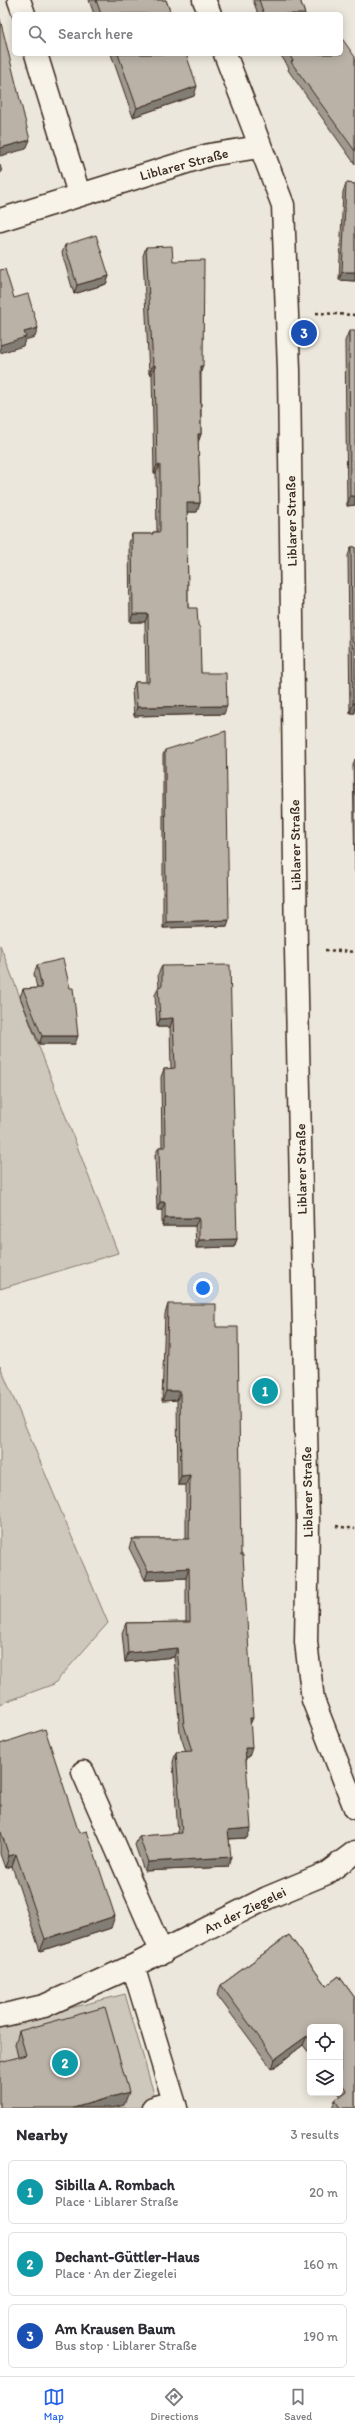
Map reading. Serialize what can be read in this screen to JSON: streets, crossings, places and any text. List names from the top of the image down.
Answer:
{
  "streets": {
    "street": ["Liblarer Straße", "An der Ziegelei"]
  },
  "page": {
    "search": "Search here",
    "pins": ["3", "1", "2"],
    "heading": ["Nearby", "3 results"],
    "list": [
      {
        "mark": "1",
        "name": "Sibilla A. Rombach",
        "note": "Place · Liblarer Straße",
        "value": "20 m"
      },
      {
        "mark": "2",
        "name": "Dechant-Güttler-Haus",
        "note": "Place · An der Ziegelei",
        "value": "160 m"
      },
      {
        "mark": "3",
        "name": "Am Krausen Baum",
        "note": "Bus stop · Liblarer Straße",
        "value": "190 m"
      }
    ],
    "nav": ["Map", "Directions", "Saved"]
  }
}
